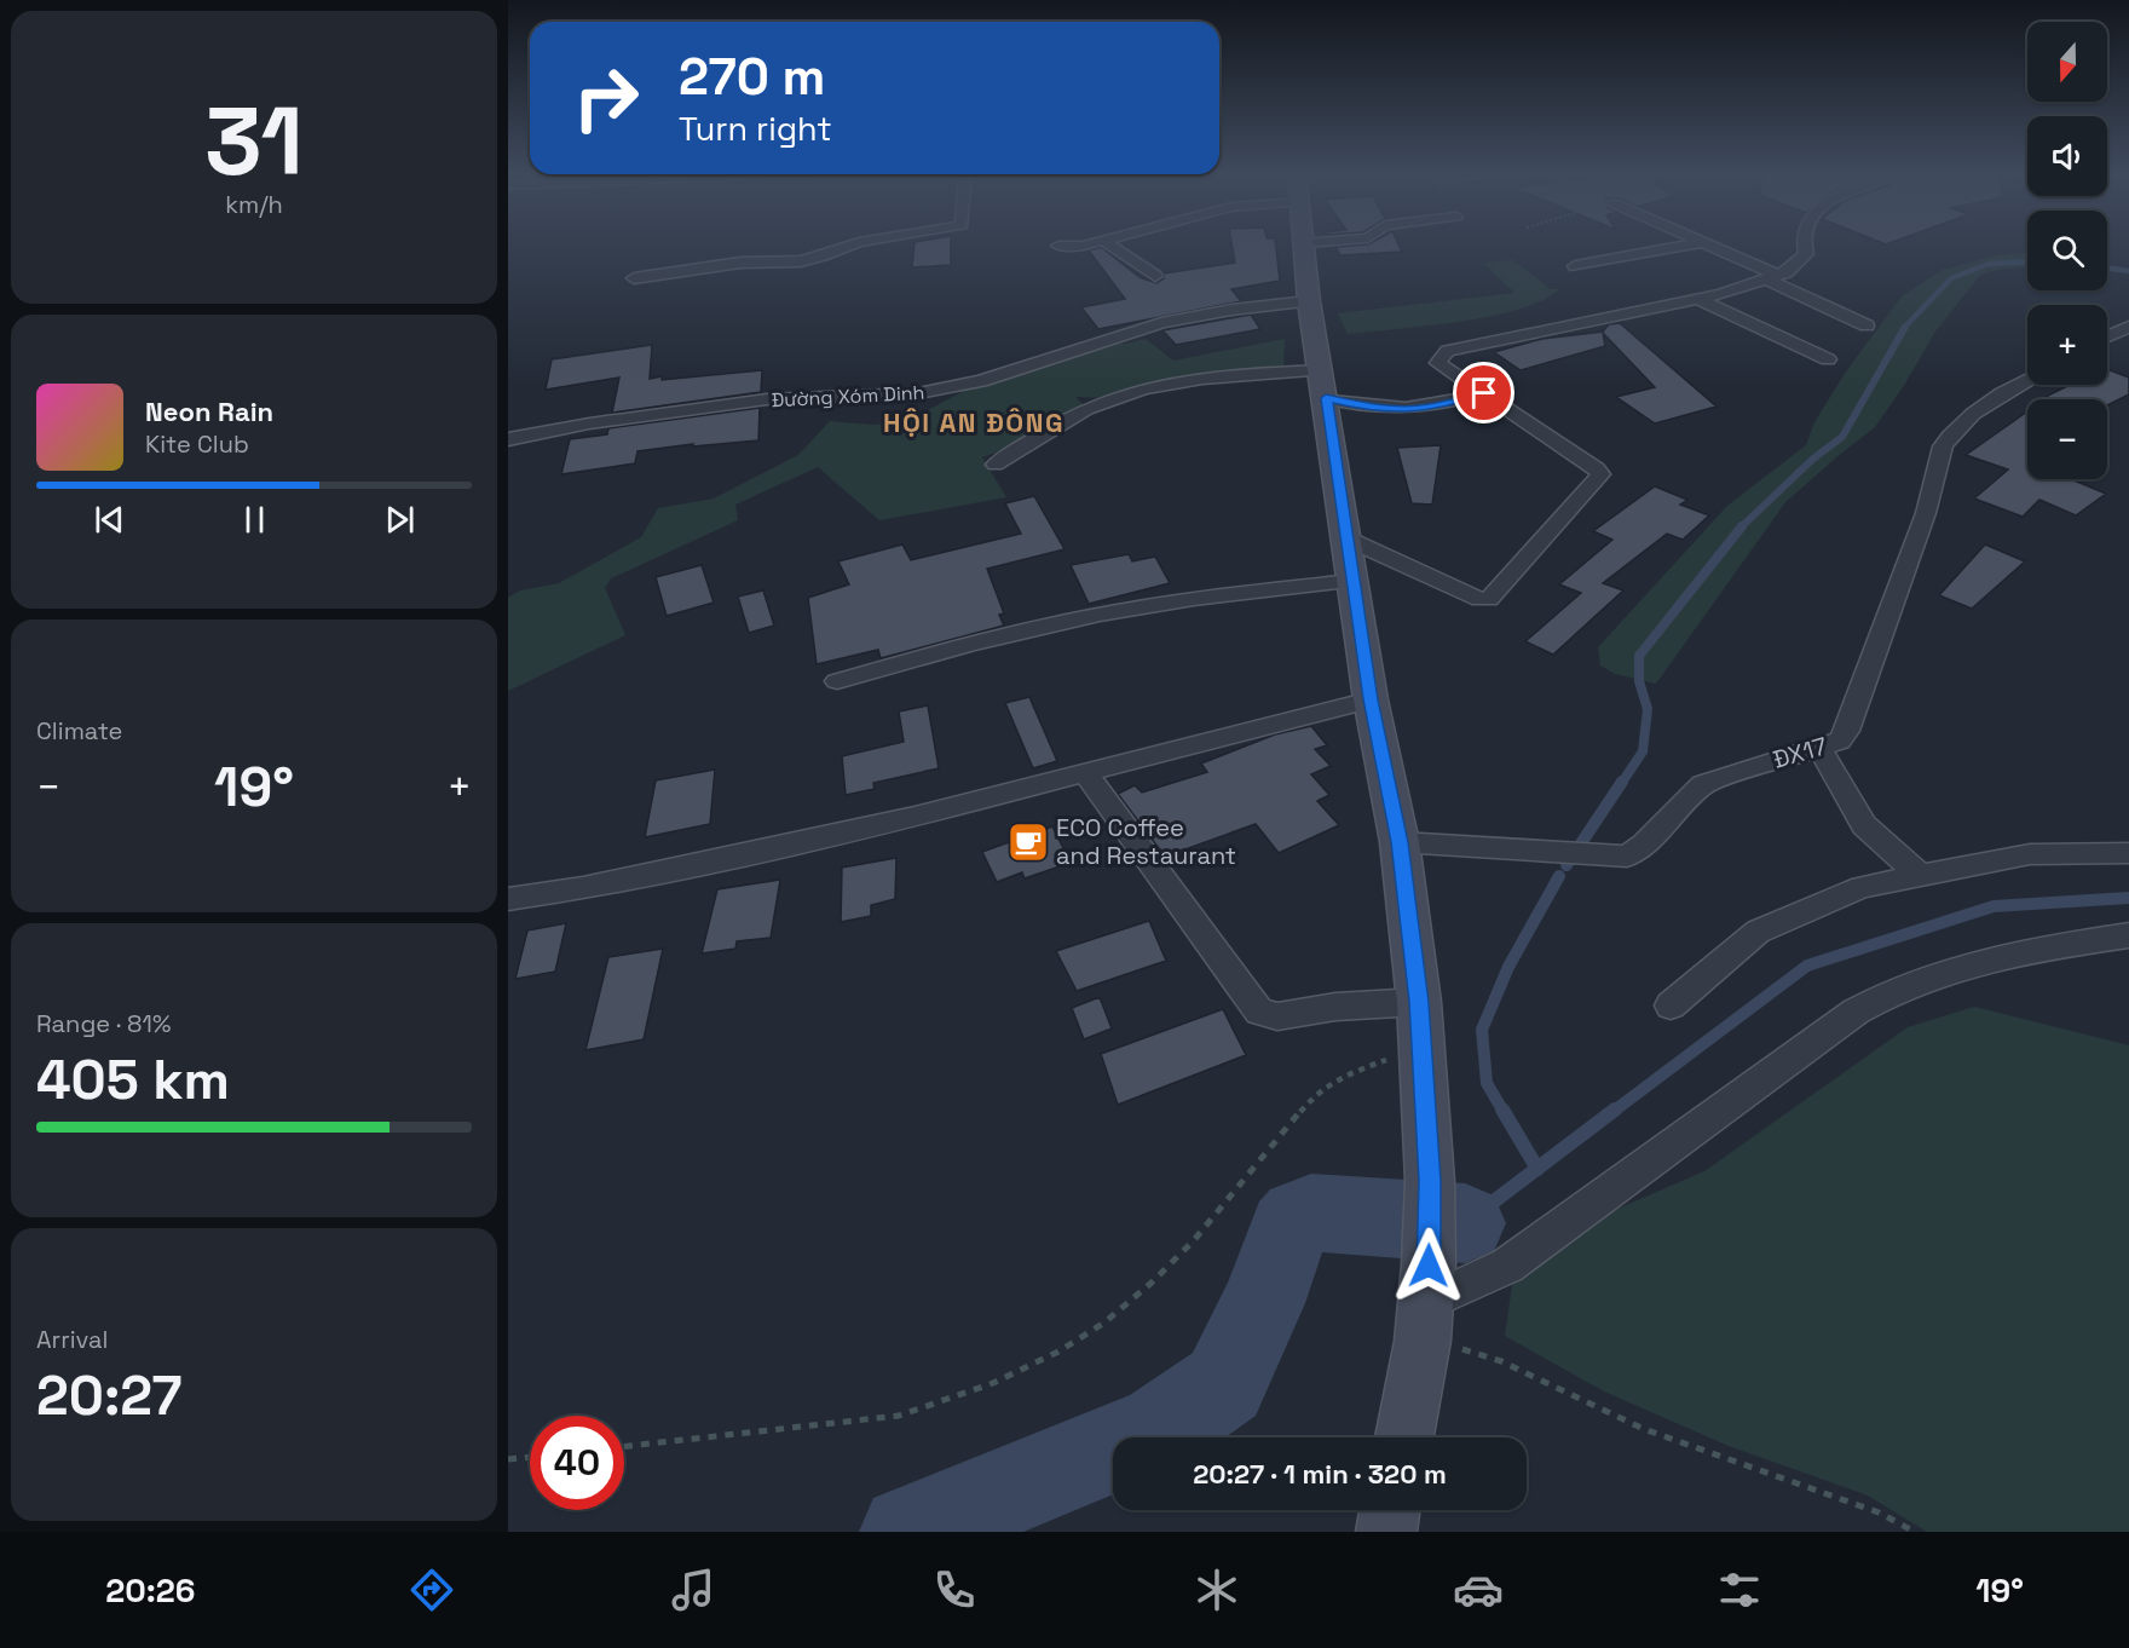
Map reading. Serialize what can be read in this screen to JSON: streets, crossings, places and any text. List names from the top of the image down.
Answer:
{
  "streets": {
    "street": ["Đường Xóm Dinh", "ĐX17"]
  },
  "districts": ["HỘI AN ĐÔNG"],
  "places": {
    "cafe": ["ECO Coffee and Restaurant"]
  },
  "north": "bottom",
  "page": {
    "tile": [
      ["31", "km/h"],
      "Climate",
      ["Range · 81%", "405 km"],
      ["Arrival", "20:27"]
    ],
    "map_buttons": ["+", "−"],
    "turn": ["270 m", "Turn right"],
    "song": ["Neon Rain", "Kite Club"],
    "heat": ["−", "19°", "+"],
    "limit": "40",
    "trip": "20:27 · 1 min · 320 m",
    "tabs": ["20:26", "19°"]
  }
}
